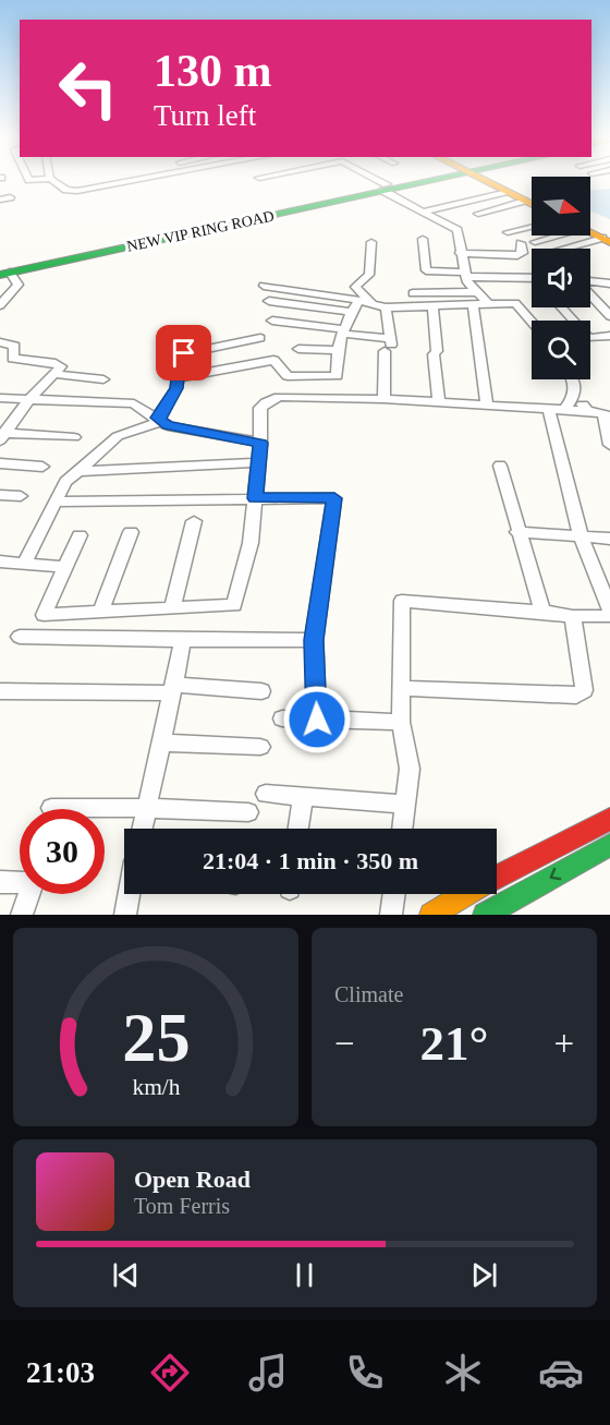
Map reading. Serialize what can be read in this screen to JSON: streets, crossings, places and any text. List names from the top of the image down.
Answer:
{
  "streets": {
    "main road": ["NEW VIP RING ROAD"]
  },
  "north": "right",
  "page": {
    "turn": ["130 m", "Turn left"],
    "limit": "30",
    "trip": "21:04 · 1 min · 350 m",
    "tile": "Climate",
    "heat": ["−", "21°", "+"],
    "song": ["Open Road", "Tom Ferris"],
    "tabs": "21:03",
    "gauge": ["25", "km/h"]
  }
}
